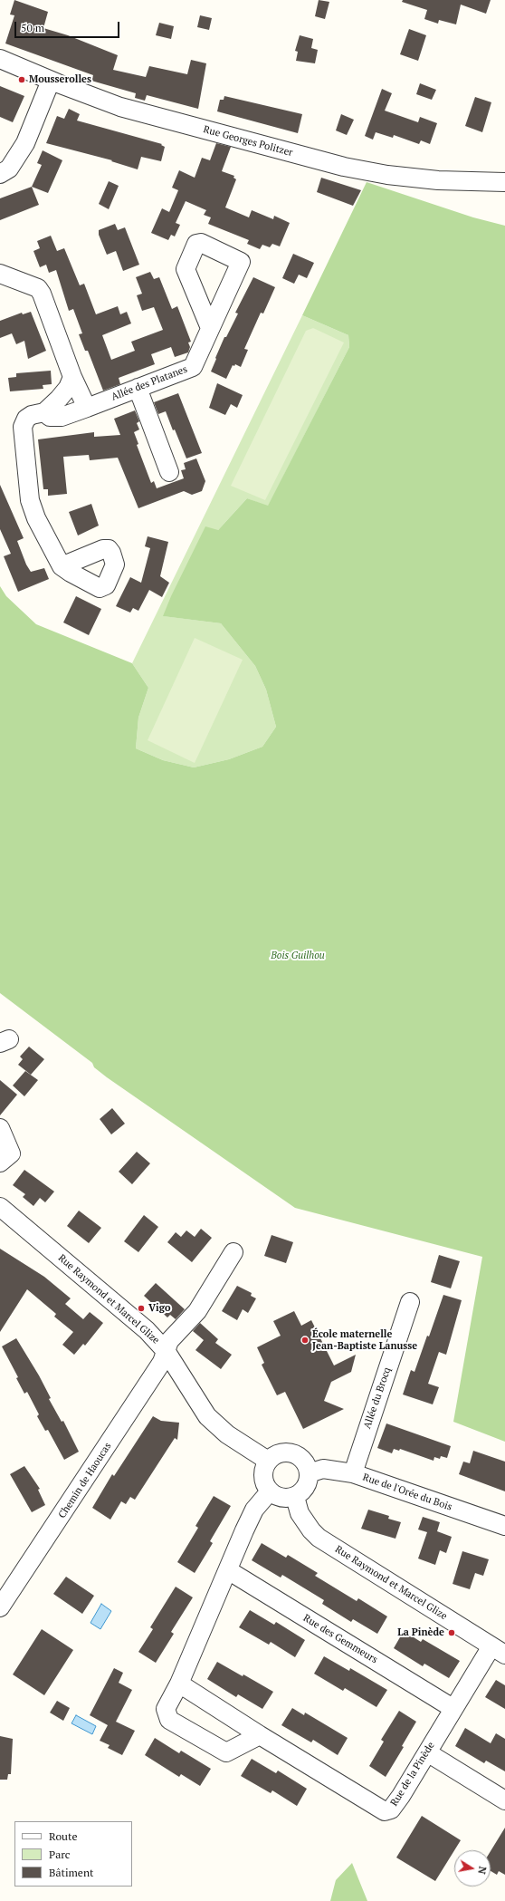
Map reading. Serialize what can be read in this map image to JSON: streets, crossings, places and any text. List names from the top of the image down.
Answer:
{
  "streets": {
    "street": [
      "Rue Georges Politzer",
      "Allée des Platanes",
      "Rue Raymond et Marcel Glize",
      "Allée du Brocq",
      "Chemin de Haoucas",
      "Rue de l'Orée du Bois",
      "Rue des Gemmeurs",
      "Rue de la Pinède"
    ]
  },
  "crossings": [
    ["Rue Raymond et Marcel Glize", "Chemin de Haoucas"],
    ["Rue Raymond et Marcel Glize", "Rue de l'Orée du Bois"],
    ["Rue Raymond et Marcel Glize", "Rue de la Pinède"],
    ["Allée du Brocq", "Rue de l'Orée du Bois"],
    ["Rue des Gemmeurs", "Rue de la Pinède"]
  ],
  "parks": ["Bois Guilhou"],
  "places": [
    "Mousserolles",
    "Vigo",
    "École maternelle Jean-Baptiste Lanusse",
    "La Pinède"
  ],
  "legend": ["Route", "Parc", "Bâtiment"],
  "scale_bar": "50 m",
  "north": "right"
}
